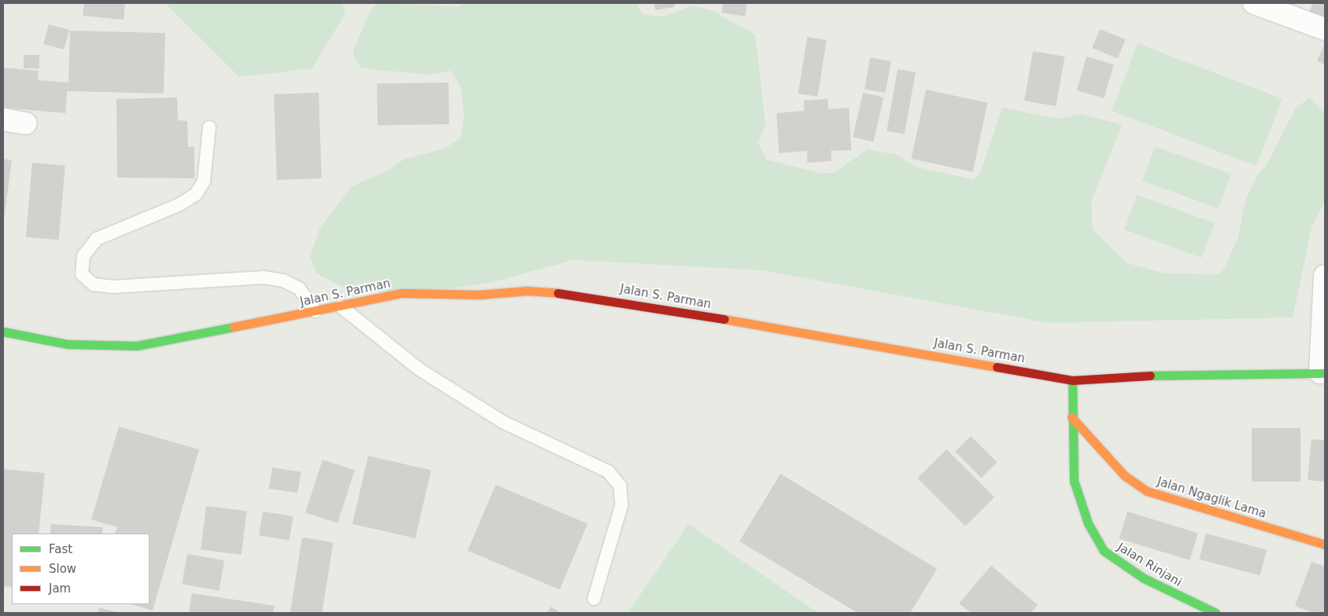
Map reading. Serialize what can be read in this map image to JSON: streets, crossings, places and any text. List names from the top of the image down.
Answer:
{
  "streets": {
    "main road": ["Jalan S. Parman", "Jalan Ngaglik Lama", "Jalan Rinjani"]
  },
  "crossings": [
    ["Jalan S. Parman", "Jalan Rinjani"],
    ["Jalan Ngaglik Lama", "Jalan Rinjani"]
  ],
  "legend": ["Fast", "Slow", "Jam"]
}
